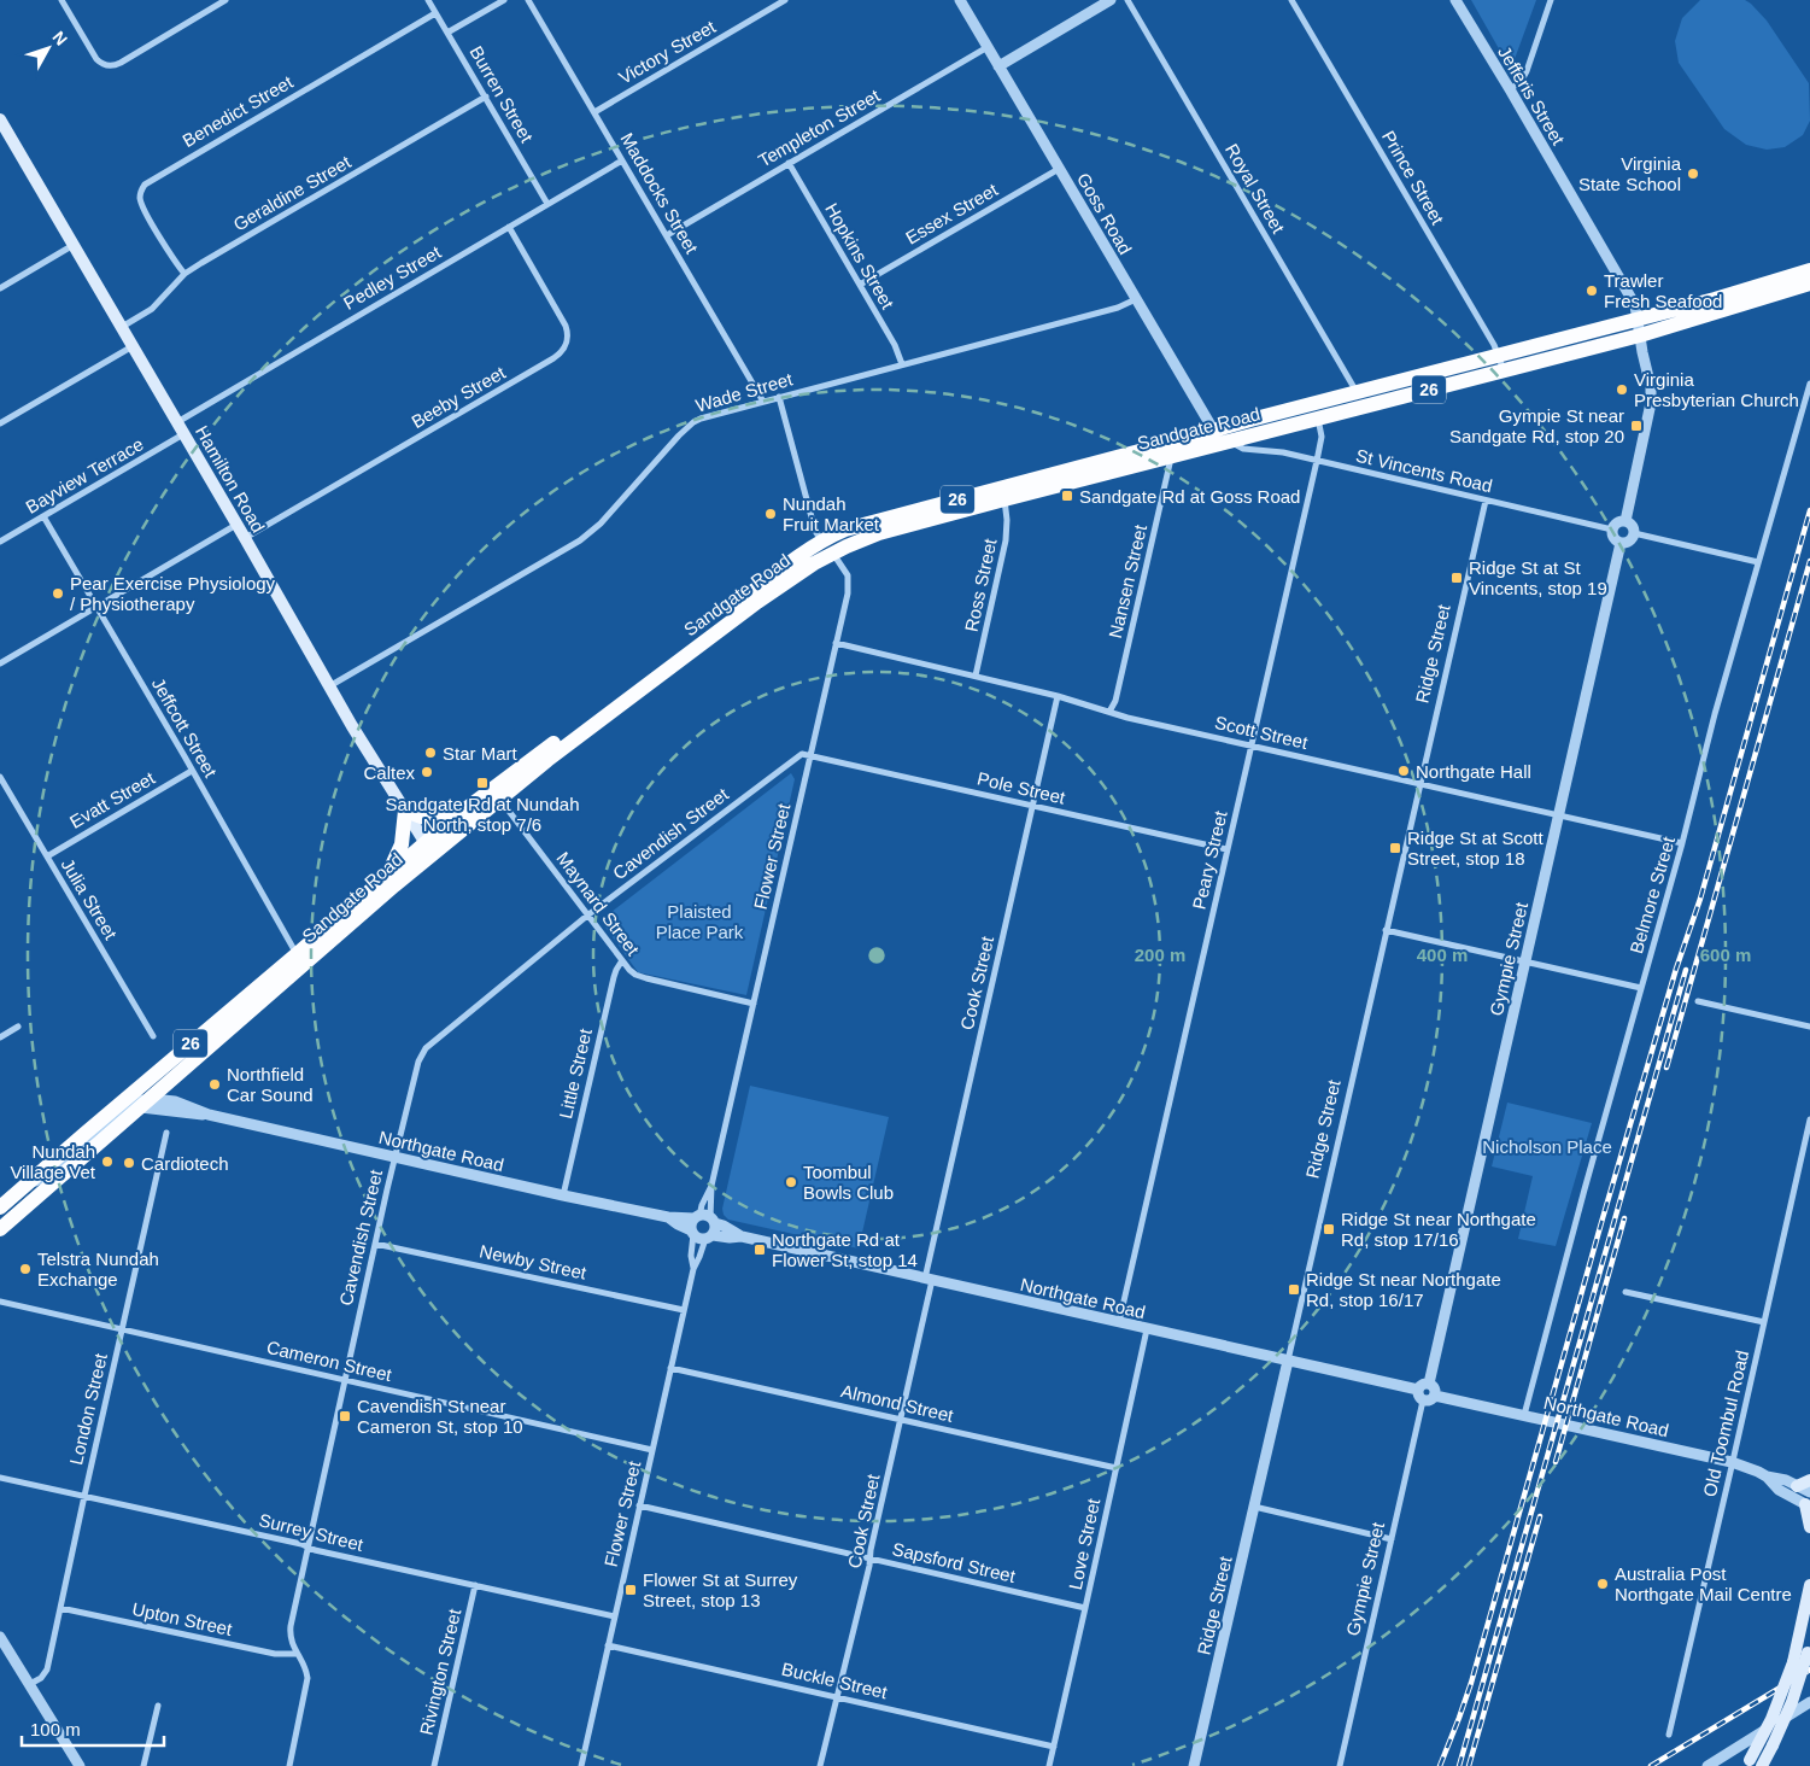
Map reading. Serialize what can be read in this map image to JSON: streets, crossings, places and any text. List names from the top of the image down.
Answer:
{
  "streets": {
    "highway": ["26", "Sandgate Road"],
    "main road": ["Hamilton Road"],
    "street": [
      "Victory Street",
      "Burren Street",
      "Jefferis Street",
      "Benedict Street",
      "Templeton Street",
      "Prince Street",
      "Royal Street",
      "Geraldine Street",
      "Maddocks Street",
      "Essex Street",
      "Goss Road",
      "Hopkins Street",
      "Pedley Street",
      "Wade Street",
      "Beeby Street",
      "St Vincents Road",
      "Bayview Terrace",
      "Nansen Street",
      "Ross Street",
      "Ridge Street",
      "Jeffcott Street",
      "Scott Street",
      "Pole Street",
      "Evatt Street",
      "Cavendish Street",
      "Flower Street",
      "Peary Street",
      "Belmore Street",
      "Julia Street",
      "Maynard Street",
      "Gympie Street",
      "Cook Street",
      "Little Street",
      "Northgate Road",
      "Newby Street",
      "Cameron Street",
      "Almond Street",
      "London Street",
      "Old Toombul Road",
      "Surrey Street",
      "Love Street",
      "Sapsford Street",
      "Upton Street",
      "Rivington Street",
      "Buckle Street"
    ]
  },
  "crossings": [
    ["Victory Street", "Maddocks Street"],
    ["Burren Street", "Benedict Street"],
    ["Burren Street", "Geraldine Street"],
    ["Burren Street", "Pedley Street"],
    ["Jefferis Street", "Sandgate Road"],
    ["Benedict Street", "Geraldine Street"],
    ["Templeton Street", "Maddocks Street"],
    ["Templeton Street", "Goss Road"],
    ["Templeton Street", "Hopkins Street"],
    ["Prince Street", "Sandgate Road"],
    ["Royal Street", "Sandgate Road"],
    ["Geraldine Street", "Hamilton Road"],
    ["Maddocks Street", "Pedley Street"],
    ["Maddocks Street", "Wade Street"],
    ["Essex Street", "Goss Road"],
    ["Essex Street", "Hopkins Street"],
    ["Goss Road", "Wade Street"],
    ["Goss Road", "Sandgate Road"],
    ["Goss Road", "St Vincents Road"],
    ["Hopkins Street", "Wade Street"],
    ["Pedley Street", "Beeby Street"],
    ["Pedley Street", "Hamilton Road"],
    ["Wade Street", "Hamilton Road"],
    ["Beeby Street", "Hamilton Road"],
    ["Sandgate Road", "St Vincents Road"],
    ["Sandgate Road", "Hamilton Road"],
    ["Sandgate Road", "Nansen Street"],
    ["Sandgate Road", "Ross Street"],
    ["Sandgate Road", "Jeffcott Street"],
    ["Sandgate Road", "Flower Street"],
    ["Sandgate Road", "Peary Street"],
    ["Sandgate Road", "Northgate Road"],
    ["St Vincents Road", "Ridge Street"],
    ["St Vincents Road", "Peary Street"],
    ["St Vincents Road", "Gympie Street"],
    ["Bayview Terrace", "Hamilton Road"],
    ["Bayview Terrace", "Jeffcott Street"],
    ["Nansen Street", "Scott Street"],
    ["Ross Street", "Scott Street"],
    ["Ridge Street", "Scott Street"],
    ["Ridge Street", "Northgate Road"],
    ["Jeffcott Street", "Evatt Street"],
    ["Scott Street", "Flower Street"],
    ["Scott Street", "Peary Street"],
    ["Scott Street", "Belmore Street"],
    ["Scott Street", "Gympie Street"],
    ["Scott Street", "Cook Street"],
    ["Pole Street", "Cavendish Street"],
    ["Pole Street", "Flower Street"],
    ["Pole Street", "Peary Street"],
    ["Pole Street", "Cook Street"],
    ["Evatt Street", "Julia Street"],
    ["Cavendish Street", "Flower Street"],
    ["Cavendish Street", "Maynard Street"],
    ["Cavendish Street", "Northgate Road"],
    ["Cavendish Street", "Newby Street"],
    ["Cavendish Street", "Cameron Street"],
    ["Cavendish Street", "Surrey Street"],
    ["Cavendish Street", "Upton Street"],
    ["Flower Street", "Maynard Street"],
    ["Flower Street", "Northgate Road"],
    ["Flower Street", "Newby Street"],
    ["Flower Street", "Cameron Street"],
    ["Flower Street", "Almond Street"],
    ["Flower Street", "Surrey Street"],
    ["Flower Street", "Sapsford Street"],
    ["Flower Street", "Buckle Street"],
    ["Peary Street", "Northgate Road"],
    ["Belmore Street", "Northgate Road"],
    ["Maynard Street", "Little Street"],
    ["Gympie Street", "Northgate Road"],
    ["Cook Street", "Northgate Road"],
    ["Cook Street", "Almond Street"],
    ["Cook Street", "Sapsford Street"],
    ["Cook Street", "Buckle Street"],
    ["Little Street", "Northgate Road"],
    ["Northgate Road", "Old Toombul Road"],
    ["Northgate Road", "Love Street"],
    ["Cameron Street", "London Street"],
    ["Almond Street", "Love Street"],
    ["London Street", "Surrey Street"],
    ["London Street", "Upton Street"],
    ["Surrey Street", "Rivington Street"],
    ["Love Street", "Sapsford Street"],
    ["Love Street", "Buckle Street"]
  ],
  "parks": ["Plaisted Place Park", "Nicholson Place"],
  "places": {
    "other": [
      "Virginia State School",
      "Trawler Fresh Seafood",
      "Virginia Presbyterian Church",
      "Nundah Fruit Market",
      "Pear Exercise Physiology / Physiotherapy",
      "Star Mart",
      "Northgate Hall",
      "Caltex",
      "Northfield Car Sound",
      "Nundah Village Vet",
      "Cardiotech",
      "Toombul Bowls Club",
      "Telstra Nundah Exchange",
      "Australia Post Northgate Mail Centre"
    ],
    "transit": [
      "Gympie St near Sandgate Rd, stop 20",
      "Sandgate Rd at Goss Road",
      "Ridge St at St Vincents, stop 19",
      "Sandgate Rd at Nundah North, stop 7/6",
      "Ridge St at Scott Street, stop 18",
      "Ridge St near Northgate Rd, stop 17/16",
      "Northgate Rd at Flower St, stop 14",
      "Ridge St near Northgate Rd, stop 16/17",
      "Cavendish St near Cameron St, stop 10",
      "Flower St at Surrey Street, stop 13"
    ]
  },
  "scale_bar": "100 m",
  "north": "top right",
  "rings": ["200 m", "400 m", "600 m"]
}
